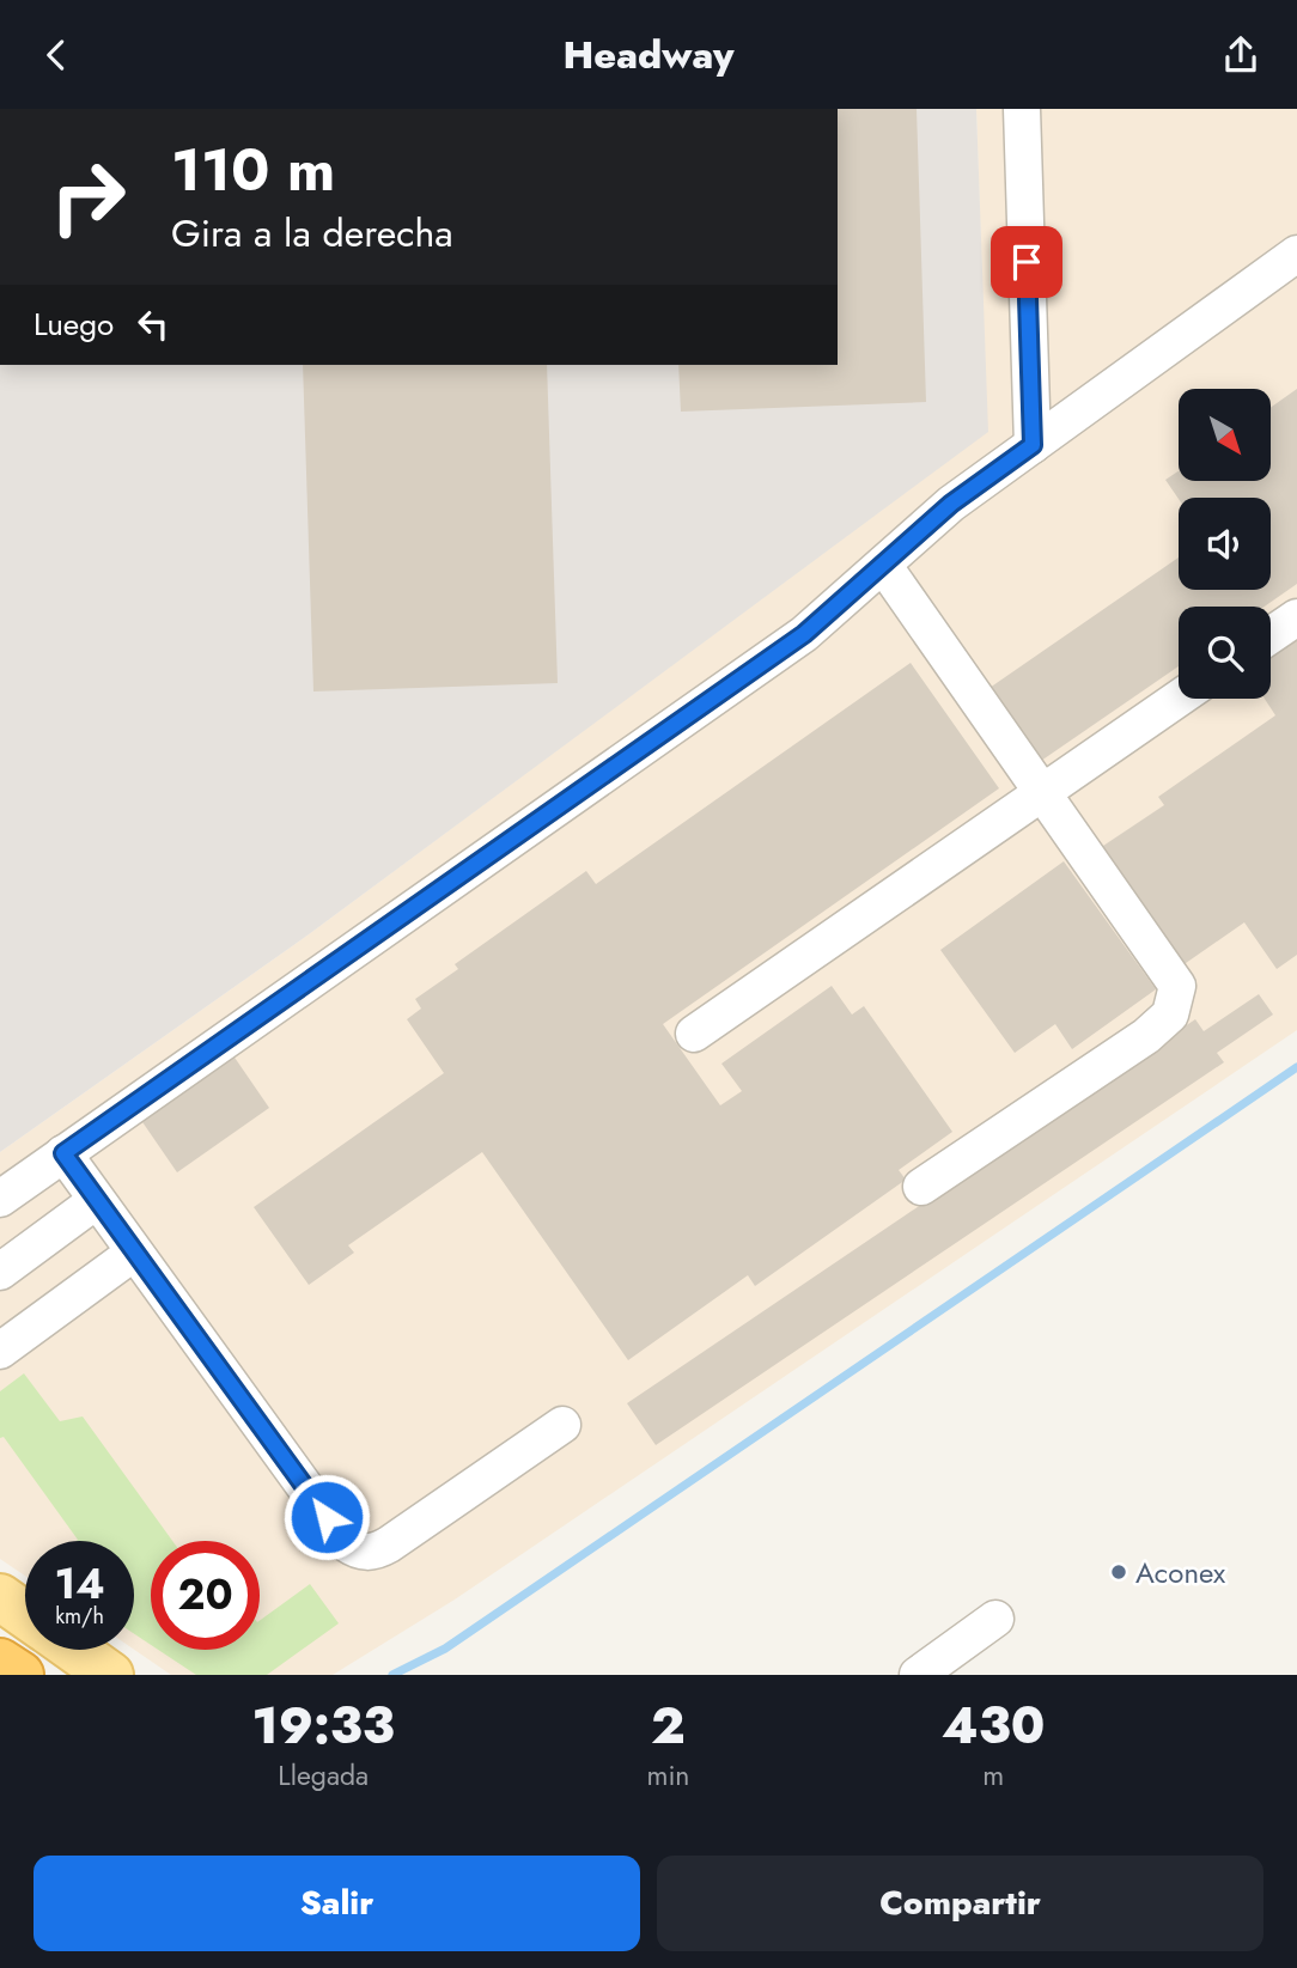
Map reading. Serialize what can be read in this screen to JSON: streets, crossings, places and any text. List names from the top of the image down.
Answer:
{
  "places": ["Aconex"],
  "north": "bottom right",
  "page": {
    "header": "Headway",
    "turn": ["110 m", "Gira a la derecha"],
    "then": "Luego",
    "speed": "14 km/h",
    "limit": "20",
    "eta": [
      "19:33",
      "Llegada",
      "2",
      "min",
      "430",
      "m"
    ],
    "buttons": ["Salir", "Compartir"]
  }
}
